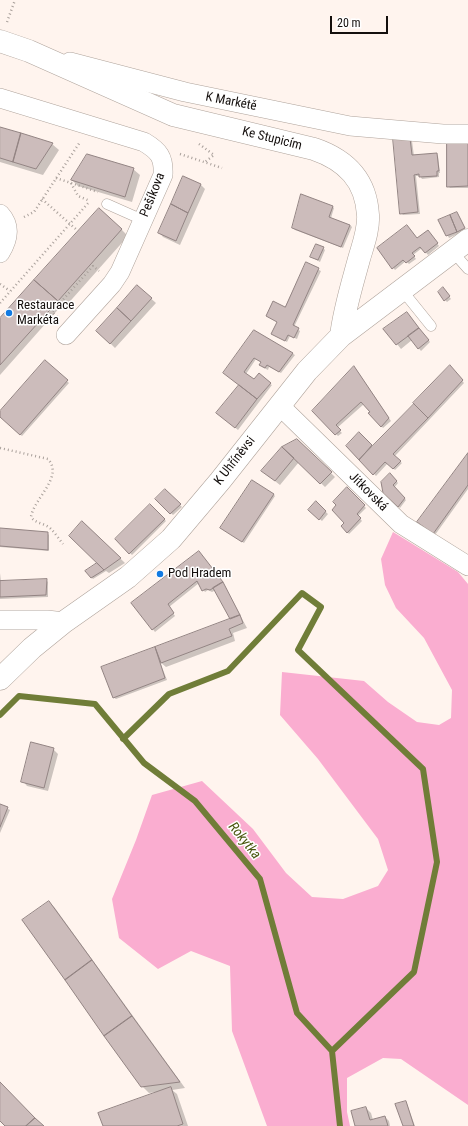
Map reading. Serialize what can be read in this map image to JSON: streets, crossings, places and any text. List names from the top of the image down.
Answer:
{
  "streets": {
    "street": [
      "K Markétě",
      "Ke Stupicím",
      "Pešíkova",
      "K Uhříněvsi",
      "Jitkovská"
    ]
  },
  "crossings": [
    ["K Markétě", "Ke Stupicím"],
    ["Ke Stupicím", "K Uhříněvsi"],
    ["K Uhříněvsi", "Jitkovská"]
  ],
  "water": ["Rokytka"],
  "places": ["Restaurace Markéta", "Pod Hradem"],
  "scale_bar": "20 m"
}
